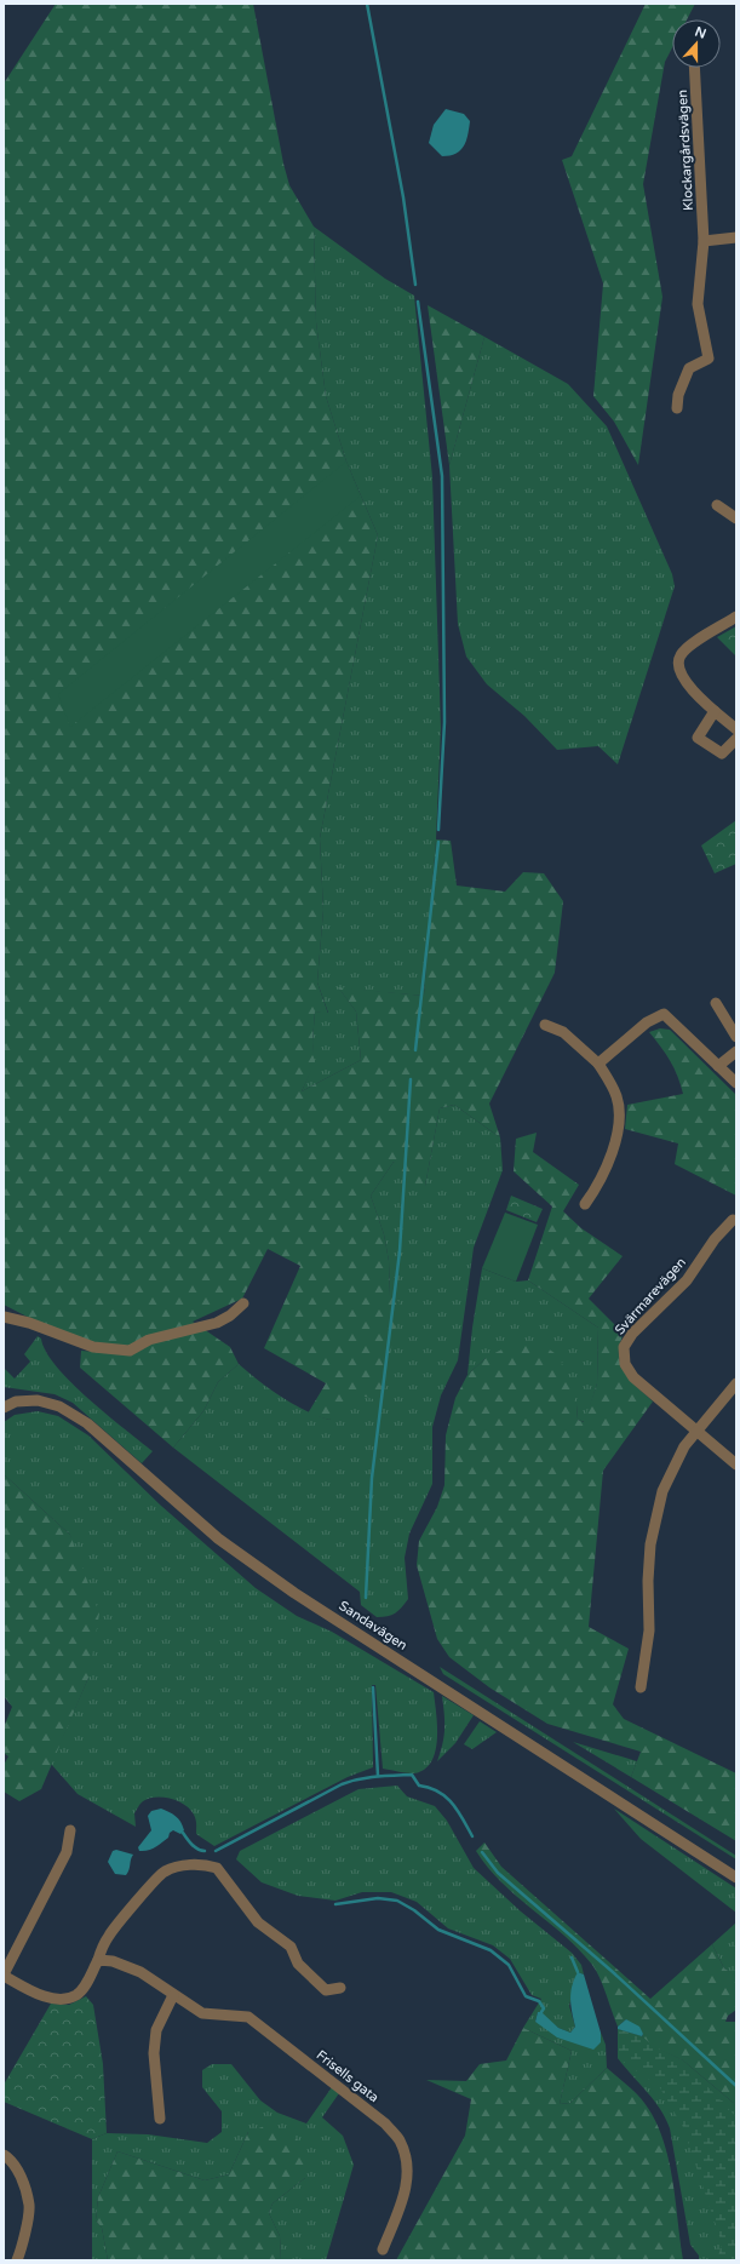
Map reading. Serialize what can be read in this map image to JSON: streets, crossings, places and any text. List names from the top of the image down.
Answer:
{
  "streets": {
    "street": [
      "Klockargårdsvägen",
      "Svärmarevägen",
      "Sandavägen",
      "Frisells gata"
    ]
  },
  "north": "top"
}
